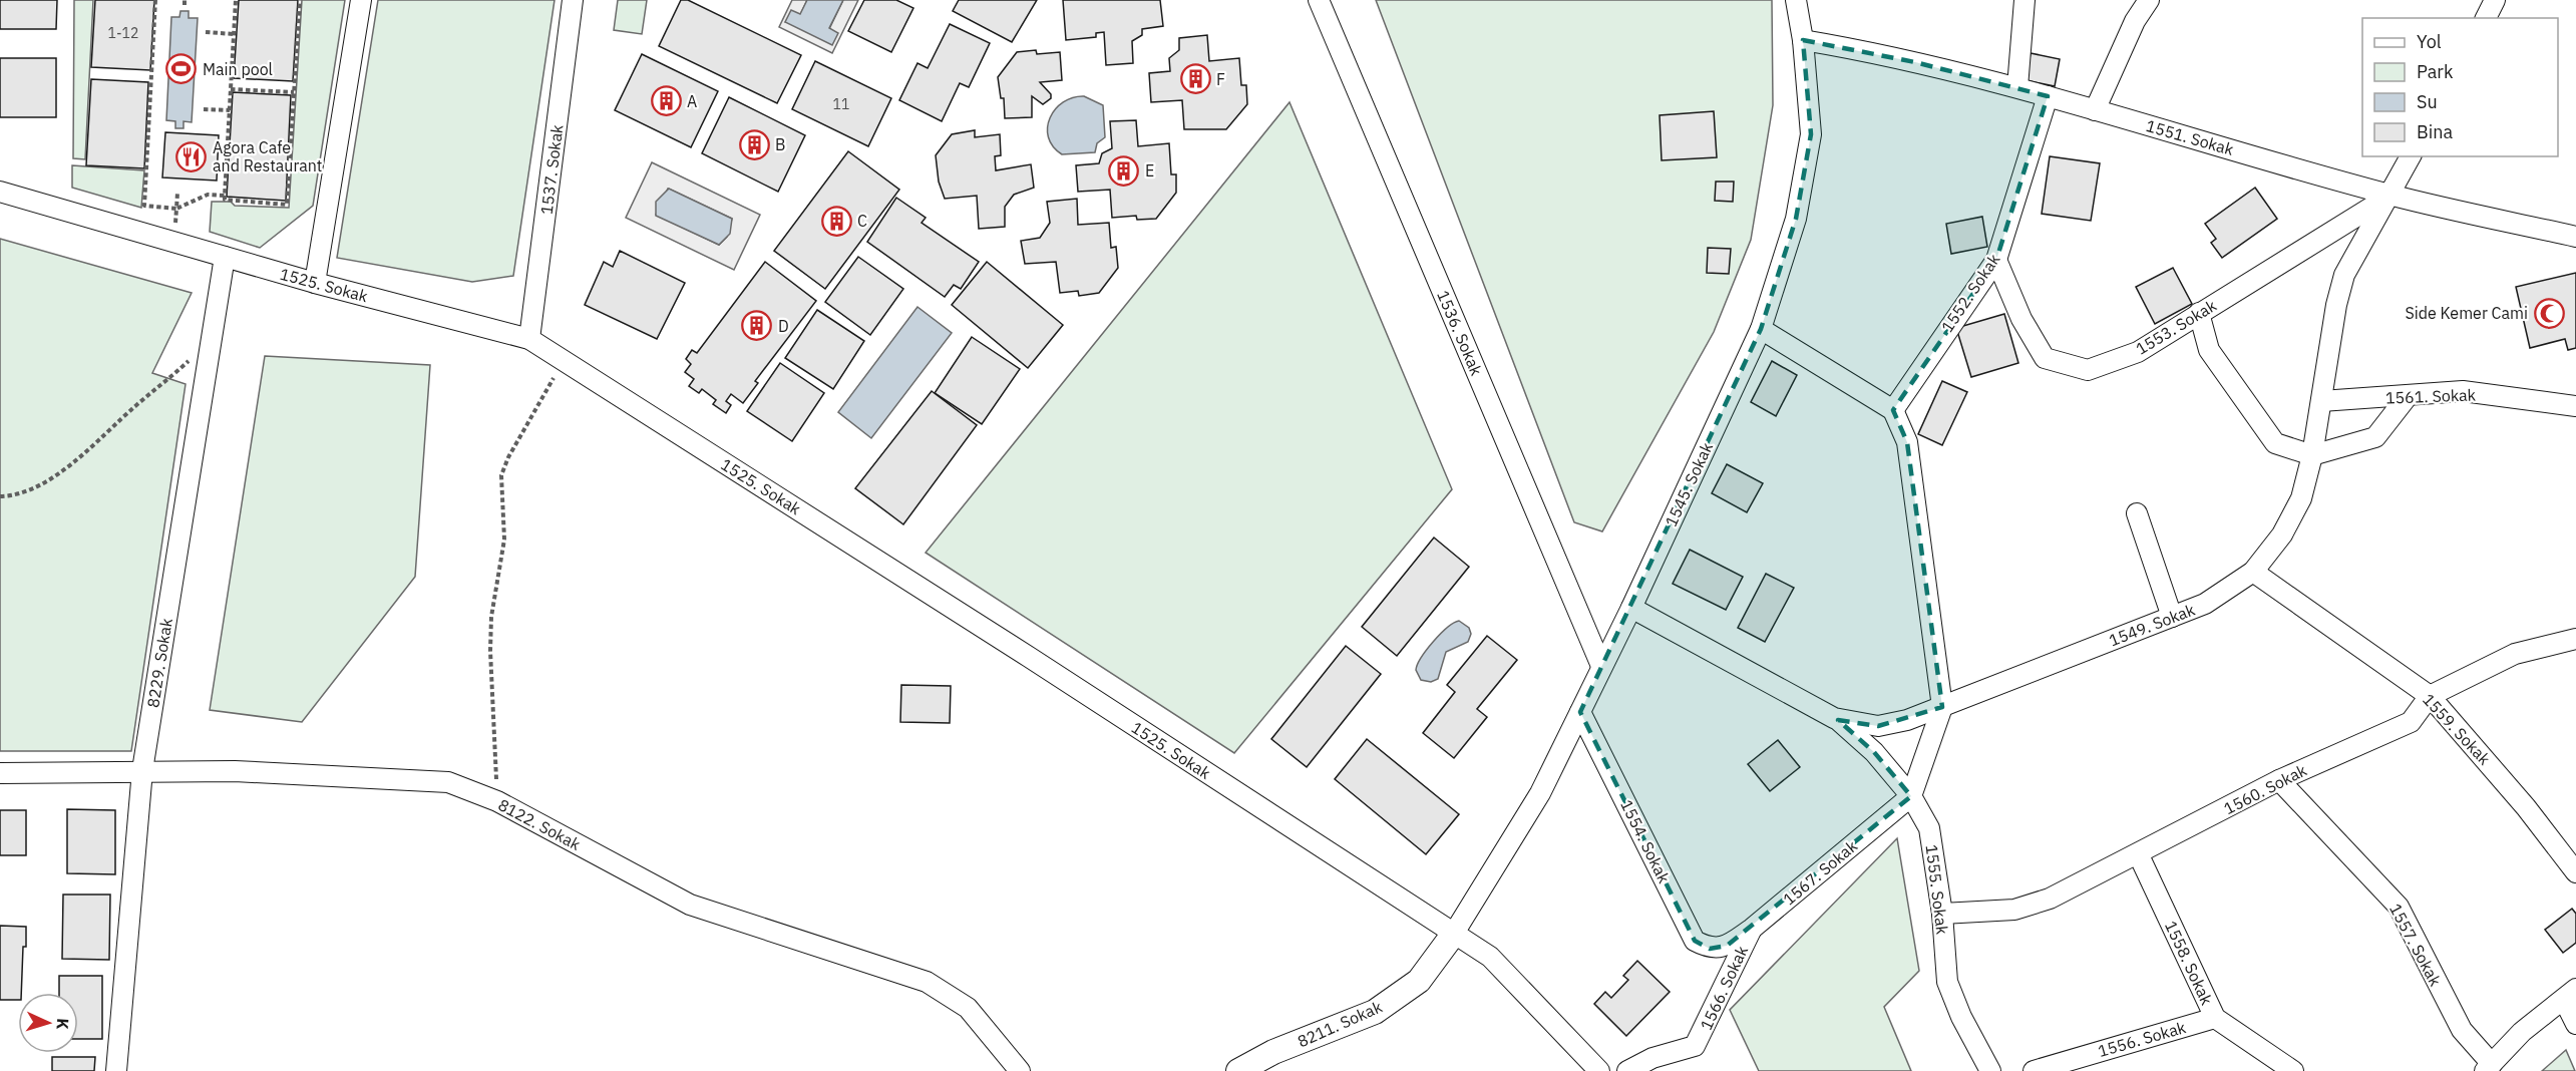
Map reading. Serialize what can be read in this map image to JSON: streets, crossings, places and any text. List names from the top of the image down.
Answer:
{
  "streets": {
    "street": [
      "1551. Sokak",
      "1537. Sokak",
      "1525. Sokak",
      "1552. Sokak",
      "1553. Sokak",
      "1536. Sokak",
      "1561. Sokak",
      "1545. Sokak",
      "1549. Sokak",
      "8229. Sokak",
      "1559. Sokak",
      "1560. Sokak",
      "8122. Sokak",
      "1554. Sokak",
      "1567. Sokak",
      "1555. Sokak",
      "1557. Sokak",
      "1558. Sokak",
      "1566. Sokak",
      "8211. Sokak",
      "1556. Sokak"
    ]
  },
  "crossings": [
    ["1551. Sokak", "1552. Sokak"],
    ["1551. Sokak", "1553. Sokak"],
    ["1551. Sokak", "1545. Sokak"],
    ["1551. Sokak", "1549. Sokak"],
    ["1537. Sokak", "1525. Sokak"],
    ["1525. Sokak", "1545. Sokak"],
    ["1525. Sokak", "8229. Sokak"],
    ["1525. Sokak", "8211. Sokak"],
    ["1552. Sokak", "1553. Sokak"],
    ["1553. Sokak", "1549. Sokak"],
    ["1536. Sokak", "1545. Sokak"],
    ["1561. Sokak", "1549. Sokak"],
    ["1545. Sokak", "1549. Sokak"],
    ["1545. Sokak", "1554. Sokak"],
    ["1545. Sokak", "8211. Sokak"],
    ["1549. Sokak", "1559. Sokak"],
    ["1549. Sokak", "1555. Sokak"],
    ["8229. Sokak", "8122. Sokak"],
    ["1559. Sokak", "1560. Sokak"],
    ["1560. Sokak", "1555. Sokak"],
    ["1560. Sokak", "1557. Sokak"],
    ["1560. Sokak", "1558. Sokak"],
    ["1554. Sokak", "1567. Sokak"],
    ["1567. Sokak", "1555. Sokak"],
    ["1567. Sokak", "1566. Sokak"],
    ["1558. Sokak", "1556. Sokak"]
  ],
  "places": {
    "sports": ["Main pool"],
    "building": [
      "F",
      "A",
      "B",
      "E",
      "C",
      "D"
    ],
    "restaurant": ["Agora Cafe and Restaurant"],
    "mosque": ["Side Kemer Cami"]
  },
  "house_numbers": ["1-12", "11"],
  "legend": [
    "Yol",
    "Park",
    "Su",
    "Bina"
  ],
  "north": "right"
}
